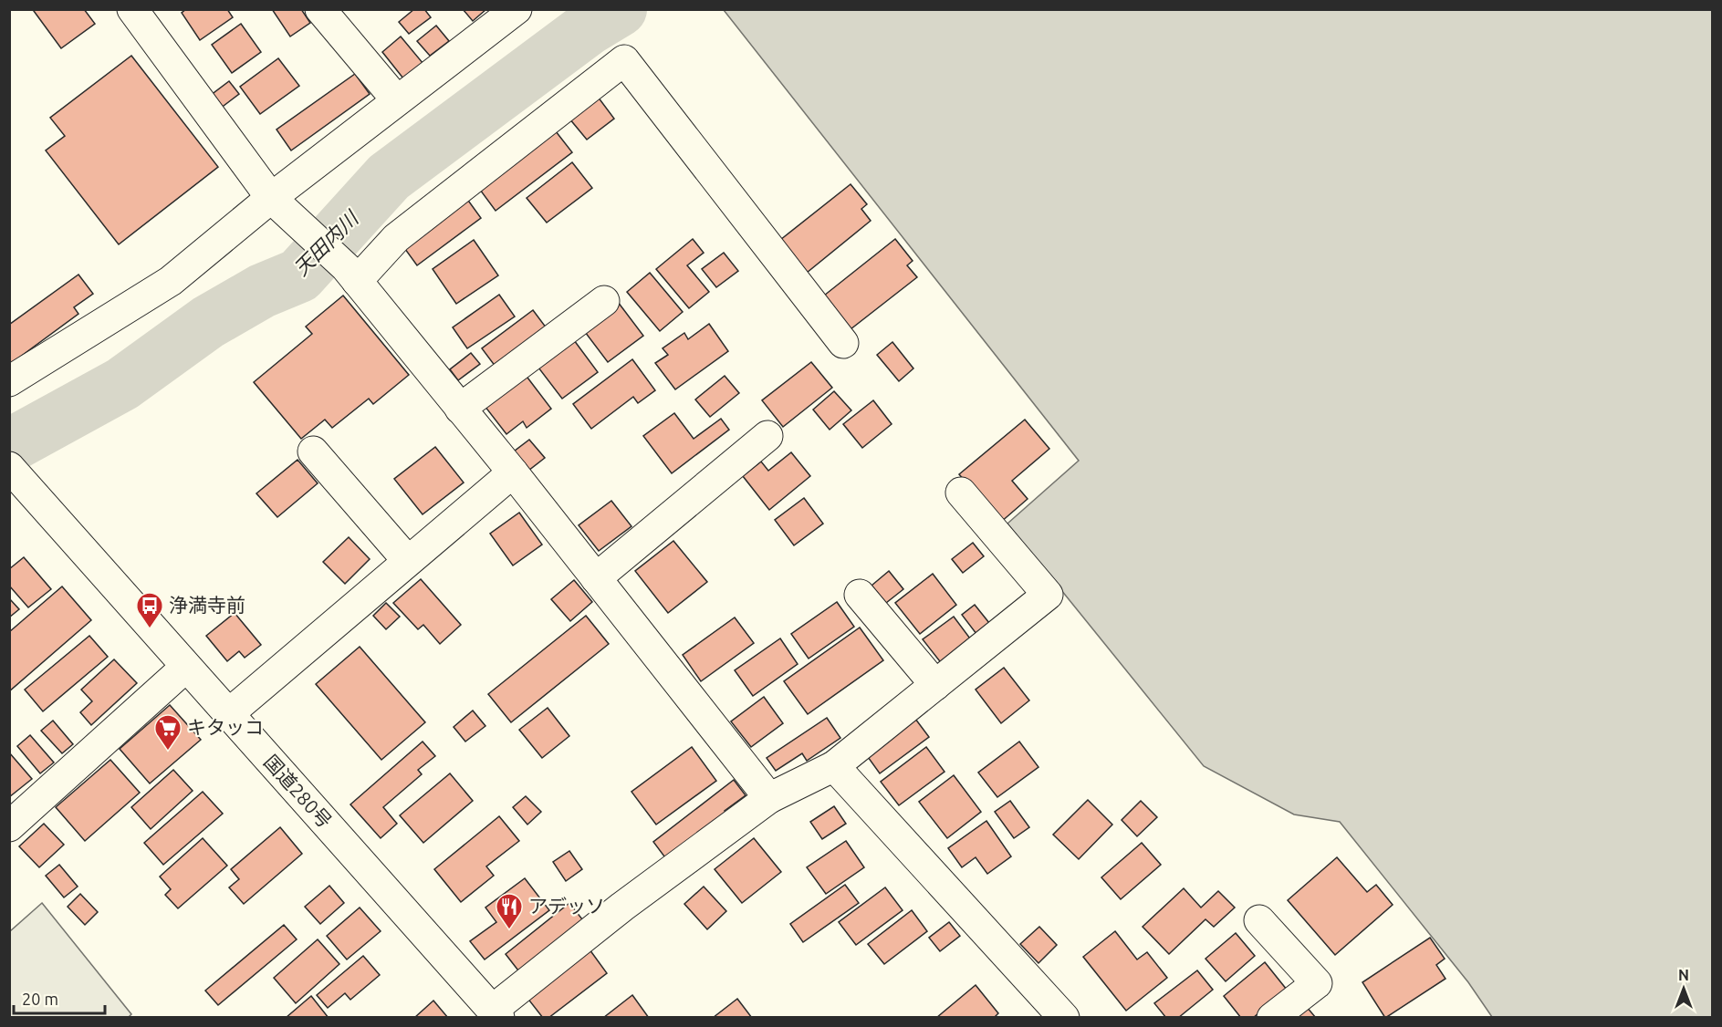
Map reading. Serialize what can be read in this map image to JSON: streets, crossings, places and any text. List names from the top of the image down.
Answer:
{
  "streets": {
    "main road": ["国道280号"]
  },
  "water": ["天田内川"],
  "places": {
    "bus stop": ["浄満寺前"],
    "supermarket": ["キタッコ"],
    "restaurant": ["アデッソ"]
  },
  "scale_bar": "20 m",
  "north": "top"
}
